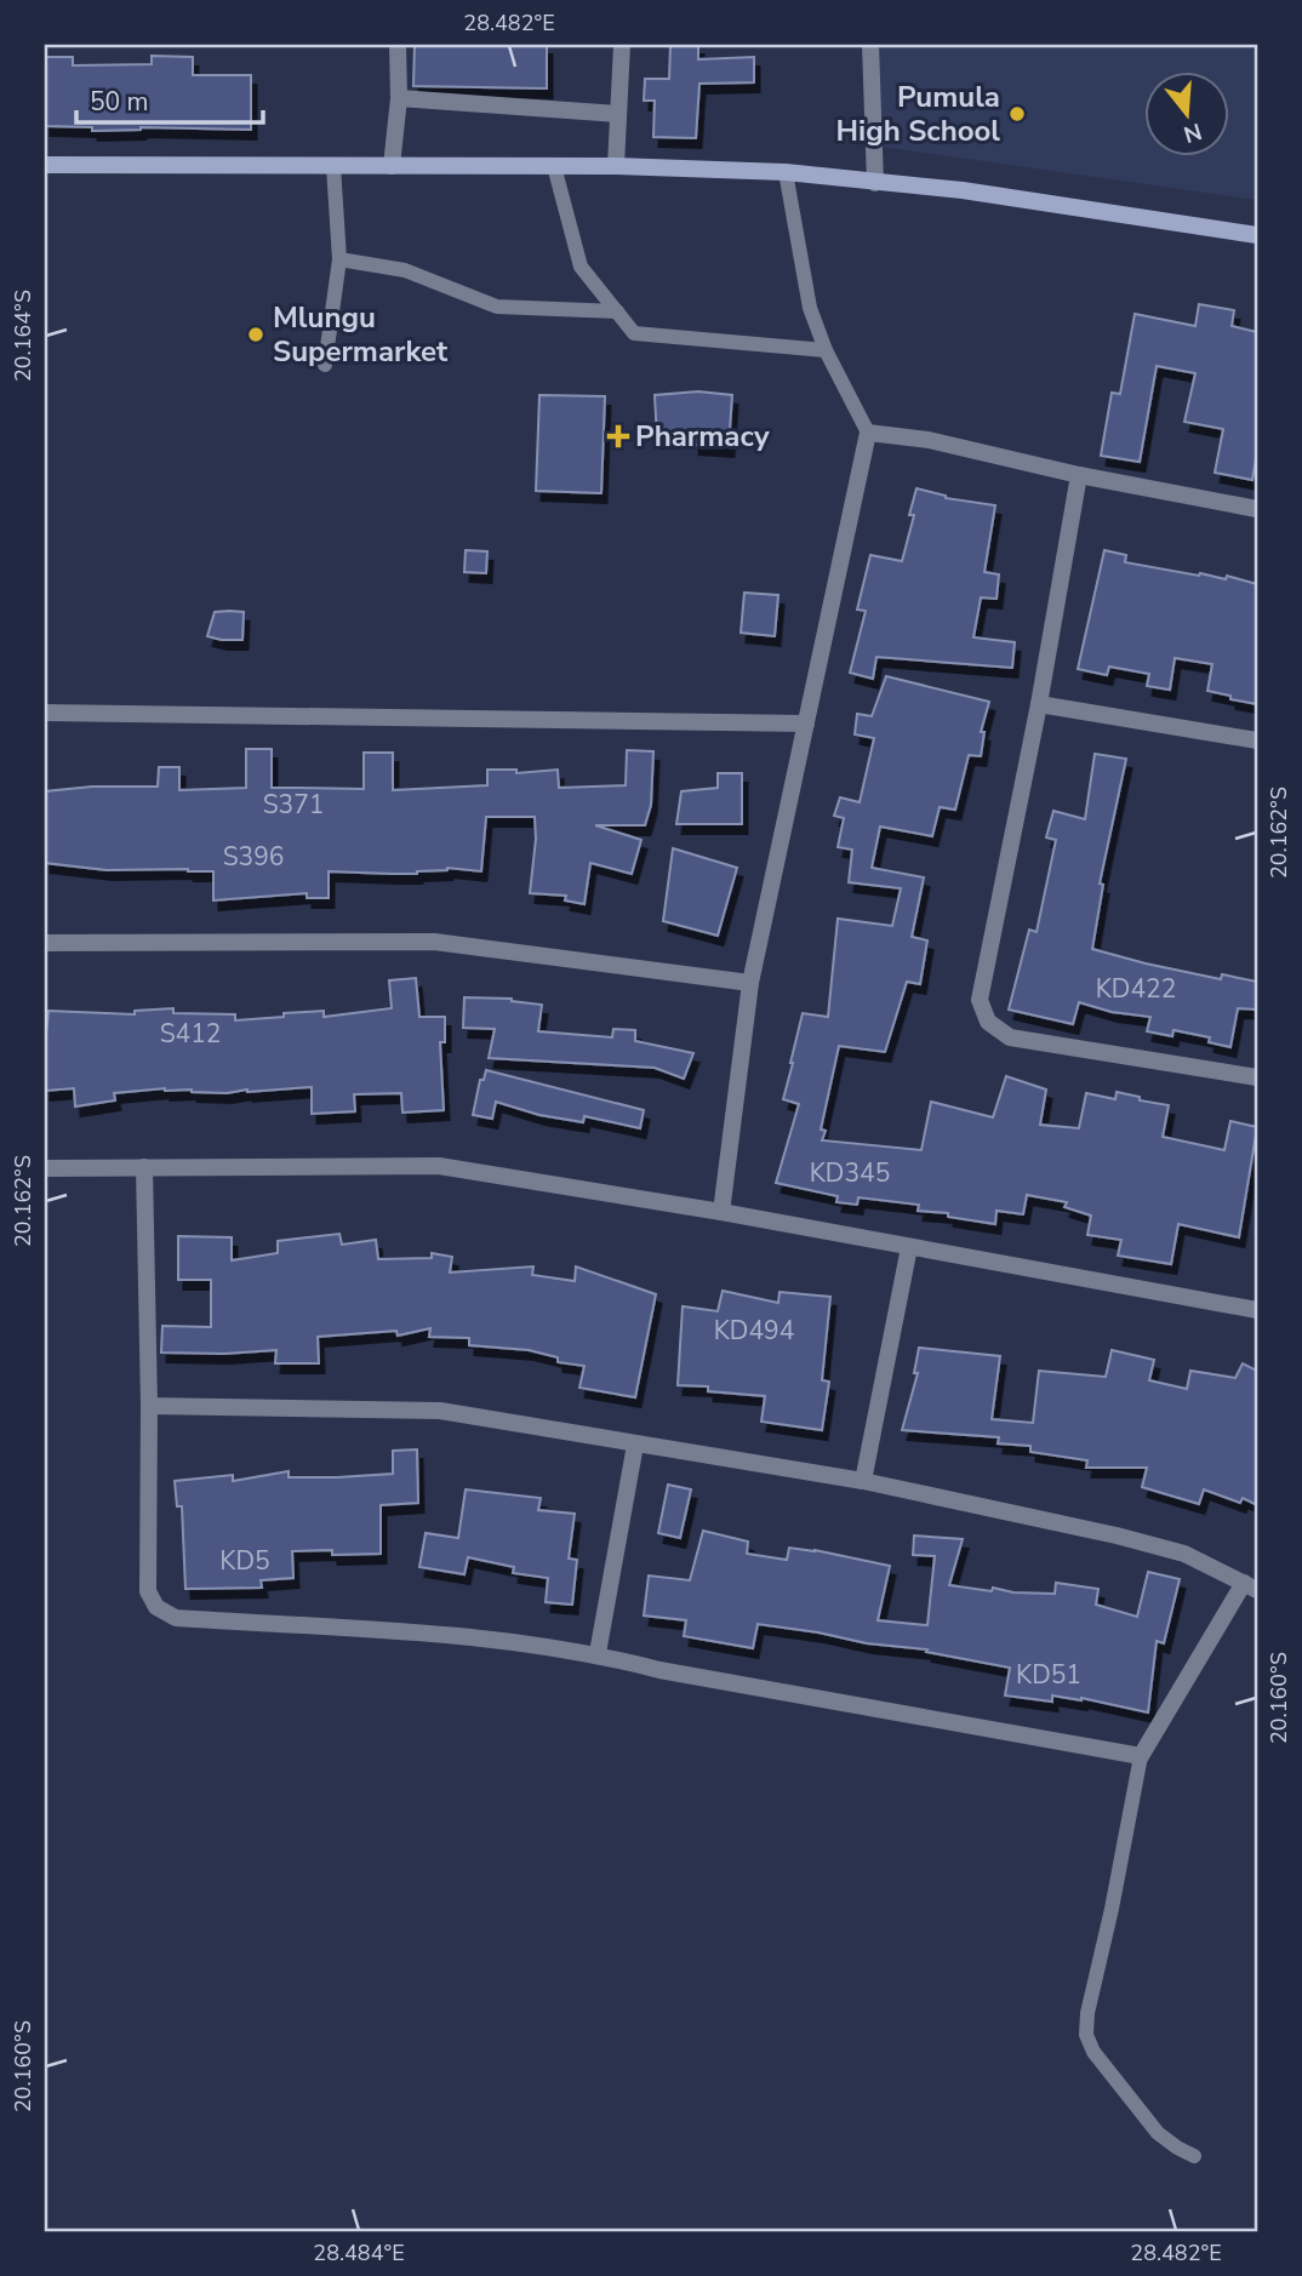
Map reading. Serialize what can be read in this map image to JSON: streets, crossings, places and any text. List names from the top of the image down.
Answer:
{
  "places": {
    "other": ["Pumula High School", "Mlungu Supermarket"],
    "health": ["Pharmacy"]
  },
  "house_numbers": [
    "S371",
    "S396",
    "KD422",
    "S412",
    "KD345",
    "KD494",
    "KD5",
    "KD51"
  ],
  "scale_bar": "50 m",
  "north": "bottom",
  "coordinates": [
    "28.482°E",
    "20.164°S",
    "20.162°S",
    "20.160°S",
    "28.484°E"
  ]
}
